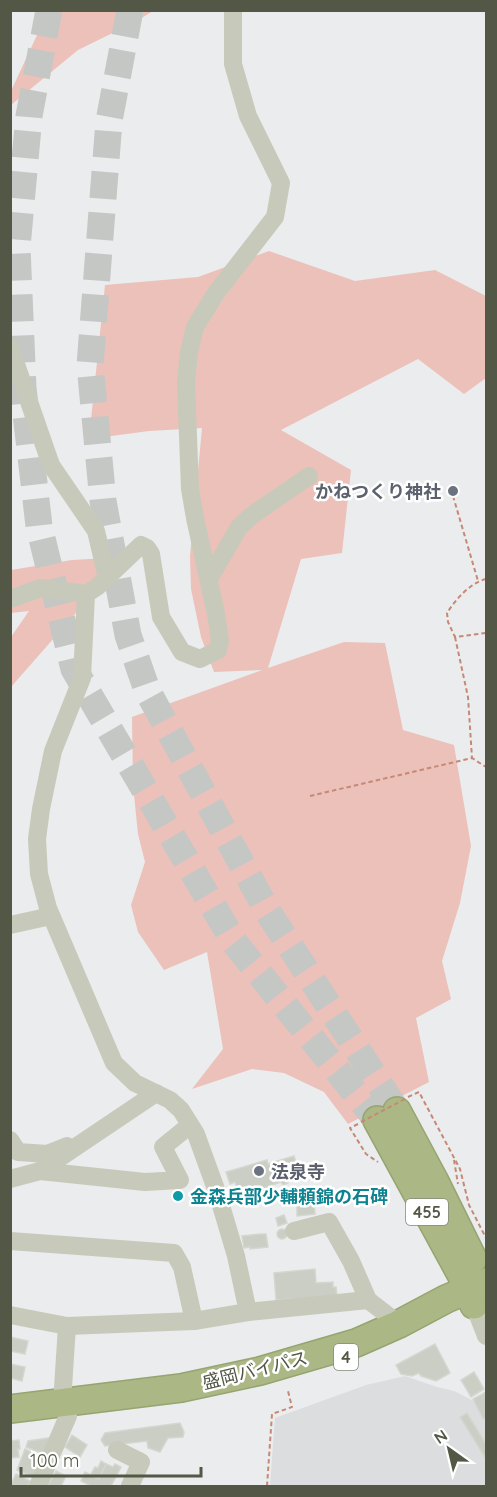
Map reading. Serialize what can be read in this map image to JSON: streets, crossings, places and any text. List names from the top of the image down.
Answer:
{
  "streets": {
    "highway": ["455", "4", "盛岡バイパス"]
  },
  "crossings": [
    ["455", "盛岡バイパス"]
  ],
  "places": ["かねつくり神社", "法泉寺", "金森兵部少輔頼錦の石碑"],
  "scale_bar": "100 m",
  "north": "top left"
}
